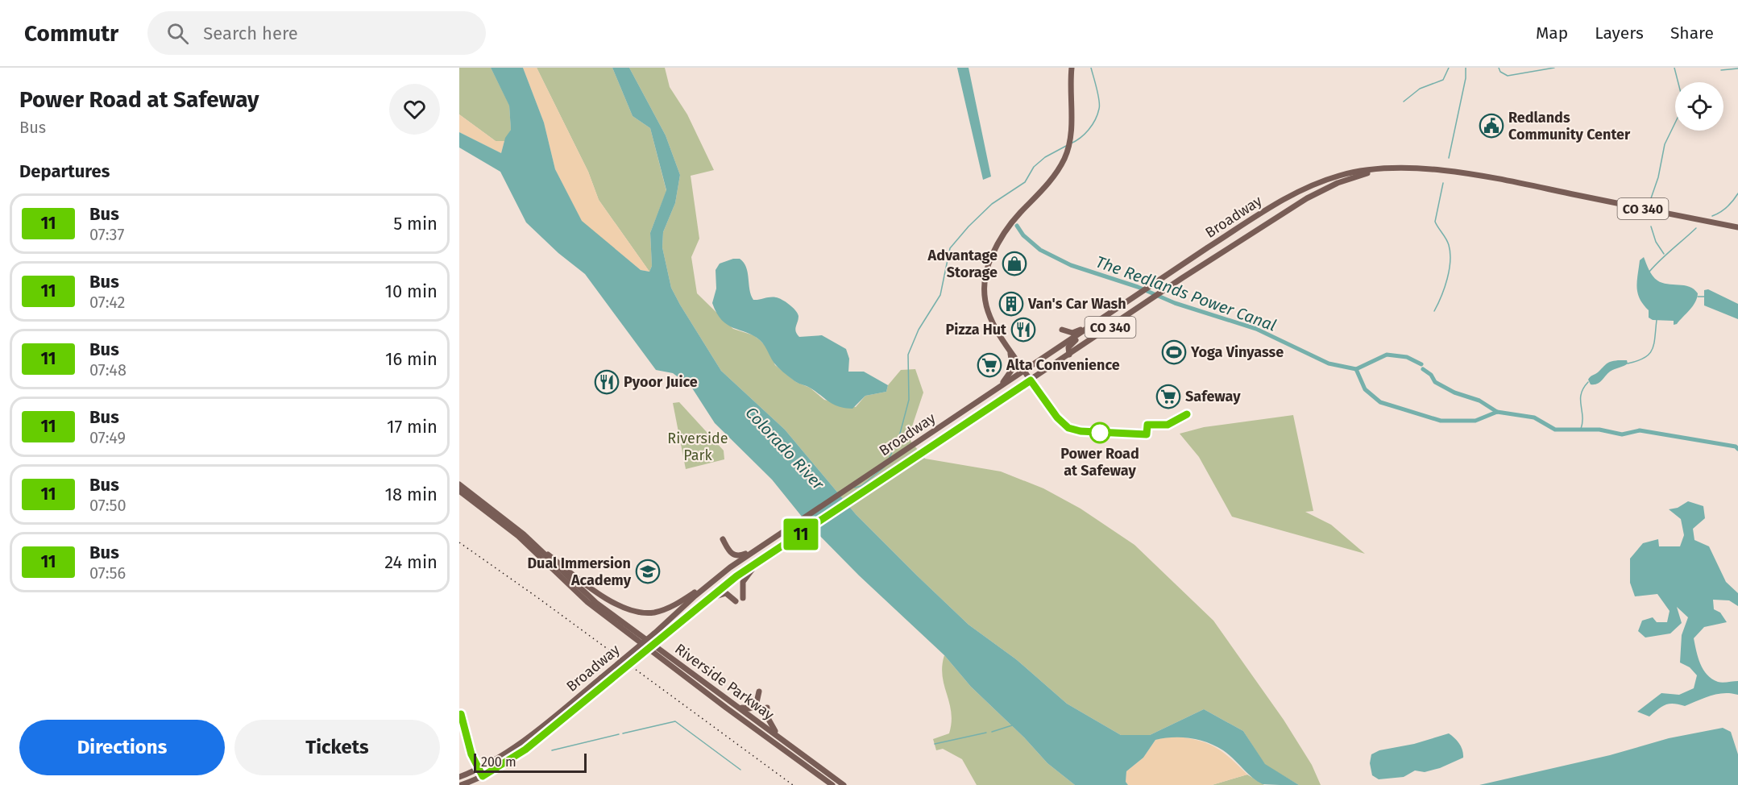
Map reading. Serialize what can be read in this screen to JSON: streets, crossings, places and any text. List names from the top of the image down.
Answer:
{
  "streets": {
    "main road": ["CO 340", "Broadway", "Riverside Parkway"]
  },
  "water": ["The Redlands Power Canal", "Colorado River"],
  "parks": ["Riverside Park"],
  "places": {
    "public building": ["Redlands Community Center"],
    "shop": ["Advantage Storage"],
    "building": ["Van's Car Wash"],
    "restaurant": ["Pizza Hut", "Pyoor Juice"],
    "sports": ["Yoga Vinyasse"],
    "supermarket": ["Alta Convenience", "Safeway"],
    "other": ["Power Road at Safeway"],
    "school or university": ["Dual Immersion Academy"]
  },
  "lines": ["bus line 11"],
  "scale_bar": "200 m",
  "page": {
    "header": "Commutr",
    "search": "Search here",
    "nav": ["Map", "Layers", "Share"],
    "heading": [
      ["Power Road at Safeway", "Bus"],
      "Departures"
    ],
    "on_map": "11",
    "list": [
      {
        "mark": "11",
        "name": "Bus",
        "note": "07:37",
        "value": "5 min"
      },
      {
        "mark": "11",
        "name": "Bus",
        "note": "07:42",
        "value": "10 min"
      },
      {
        "mark": "11",
        "name": "Bus",
        "note": "07:48",
        "value": "16 min"
      },
      {
        "mark": "11",
        "name": "Bus",
        "note": "07:49",
        "value": "17 min"
      },
      {
        "mark": "11",
        "name": "Bus",
        "note": "07:50",
        "value": "18 min"
      },
      {
        "mark": "11",
        "name": "Bus",
        "note": "07:56",
        "value": "24 min"
      }
    ],
    "buttons": ["Directions", "Tickets"],
    "scale": "200 m"
  }
}
